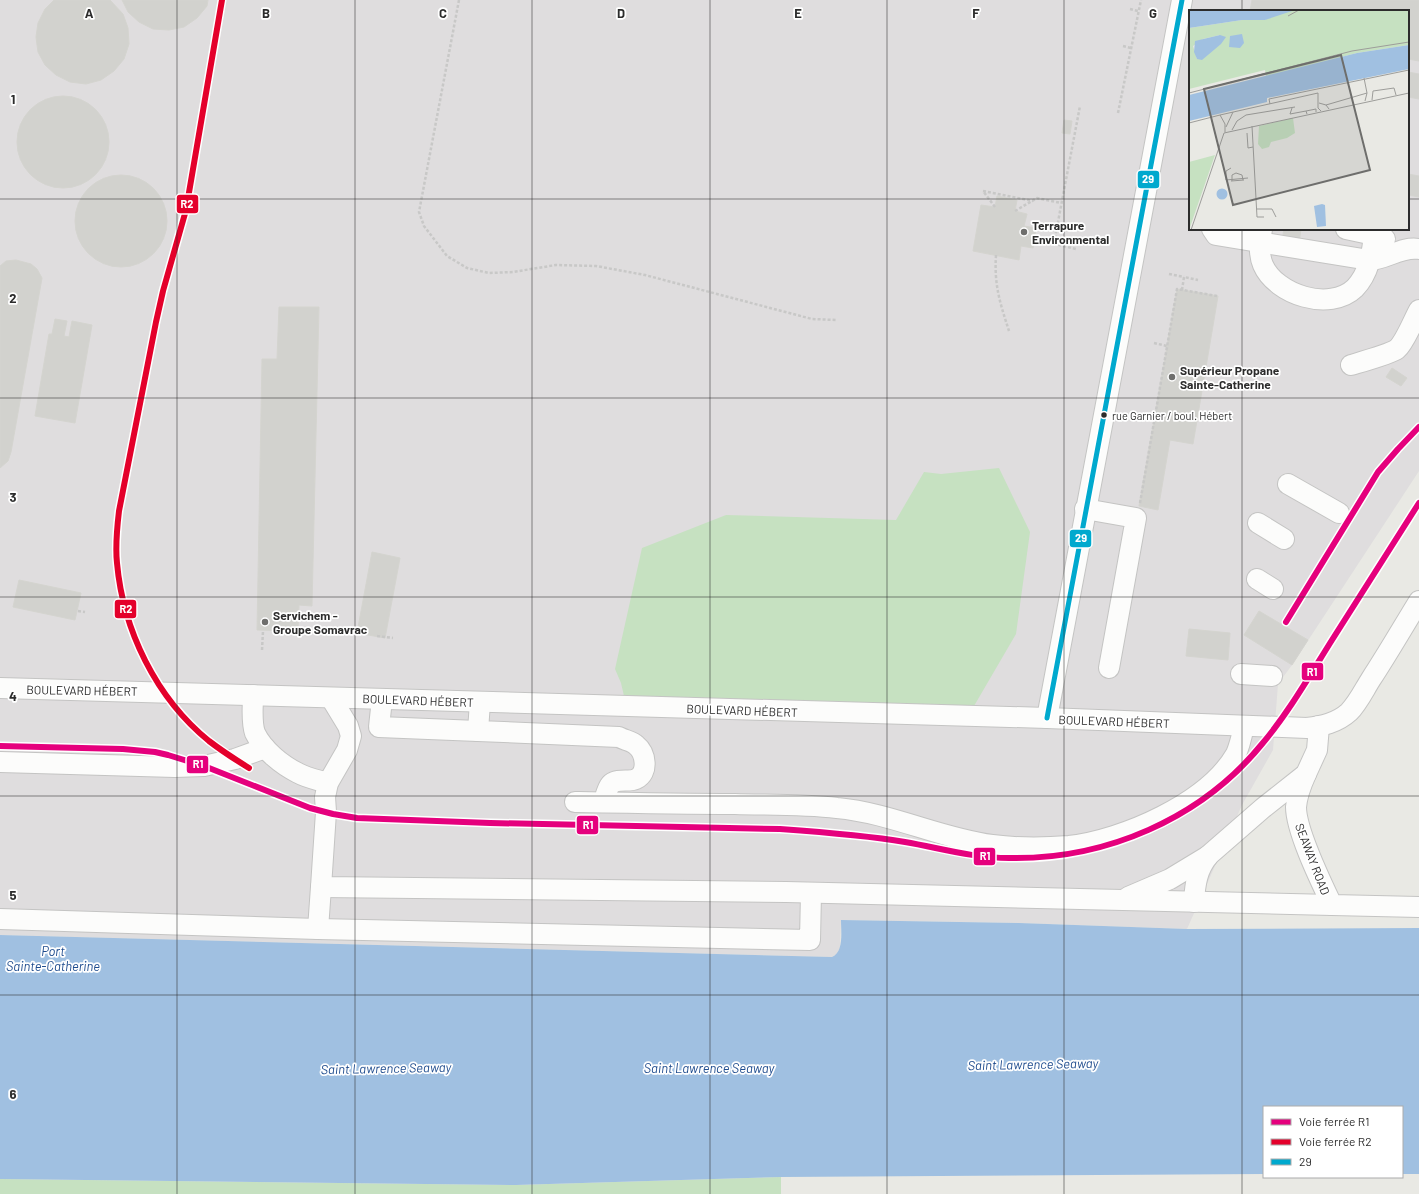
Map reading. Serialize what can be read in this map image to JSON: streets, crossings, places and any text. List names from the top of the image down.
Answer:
{
  "streets": {
    "street": ["BOULEVARD HÉBERT", "SEAWAY ROAD"]
  },
  "crossings": [
    ["BOULEVARD HÉBERT", "SEAWAY ROAD"]
  ],
  "water": ["Port Sainte-Catherine", "Saint Lawrence Seaway"],
  "places": [
    "Terrapure Environmental",
    "Supérieur Propane Sainte-Catherine",
    "rue Garnier / boul. Hébert",
    "Servichem - Groupe Somavrac"
  ],
  "lines": ["rail line R2", "transit line 29", "rail line R1"],
  "legend": ["Voie ferrée R1", "Voie ferrée R2", "29"],
  "grid": {
    "columns": [
      "A",
      "B",
      "C",
      "D",
      "E",
      "F",
      "G"
    ],
    "rows": [
      "1",
      "2",
      "3",
      "4",
      "5",
      "6"
    ]
  }
}
